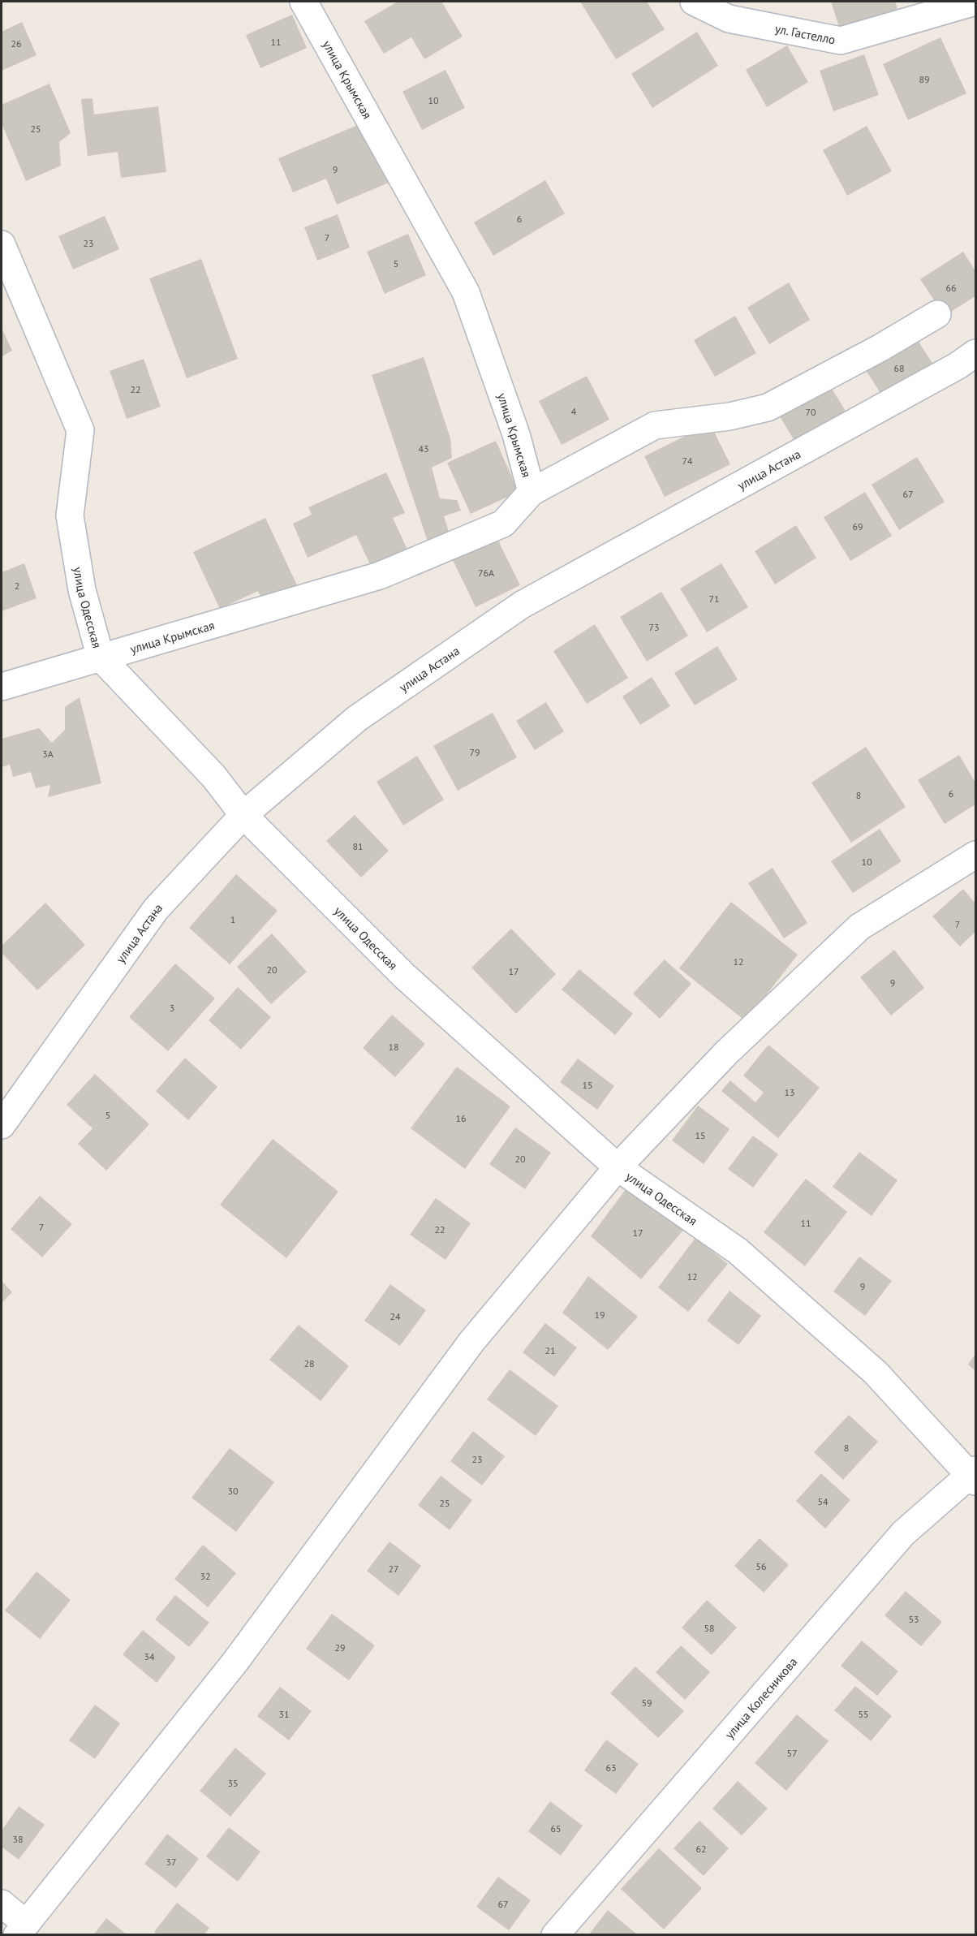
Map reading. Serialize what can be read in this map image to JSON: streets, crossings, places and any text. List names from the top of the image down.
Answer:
{
  "streets": {
    "street": [
      "ул. Гастелло",
      "улица Крымская",
      "улица Астана",
      "улица Одесская",
      "улица Колесникова"
    ]
  },
  "crossings": [
    ["улица Крымская", "улица Одесская"],
    ["улица Астана", "улица Одесская"],
    ["улица Одесская", "улица Колесникова"]
  ],
  "house_numbers": [
    "11",
    "26",
    "89",
    "10",
    "25",
    "9",
    "6",
    "7",
    "23",
    "5",
    "66",
    "68",
    "22",
    "4",
    "70",
    "43",
    "74",
    "67",
    "69",
    "76А",
    "2",
    "71",
    "73",
    "79",
    "3А",
    "6",
    "8",
    "81",
    "10",
    "1",
    "7",
    "12",
    "20",
    "17",
    "9",
    "3",
    "18",
    "15",
    "13",
    "5",
    "16",
    "15",
    "20",
    "11",
    "7",
    "22",
    "17",
    "12",
    "9",
    "19",
    "24",
    "21",
    "28",
    "8",
    "23",
    "30",
    "54",
    "25",
    "56",
    "27",
    "32",
    "53",
    "58",
    "29",
    "34",
    "59",
    "31",
    "55",
    "57",
    "63",
    "35",
    "65",
    "38",
    "62",
    "37",
    "67"
  ]
}
